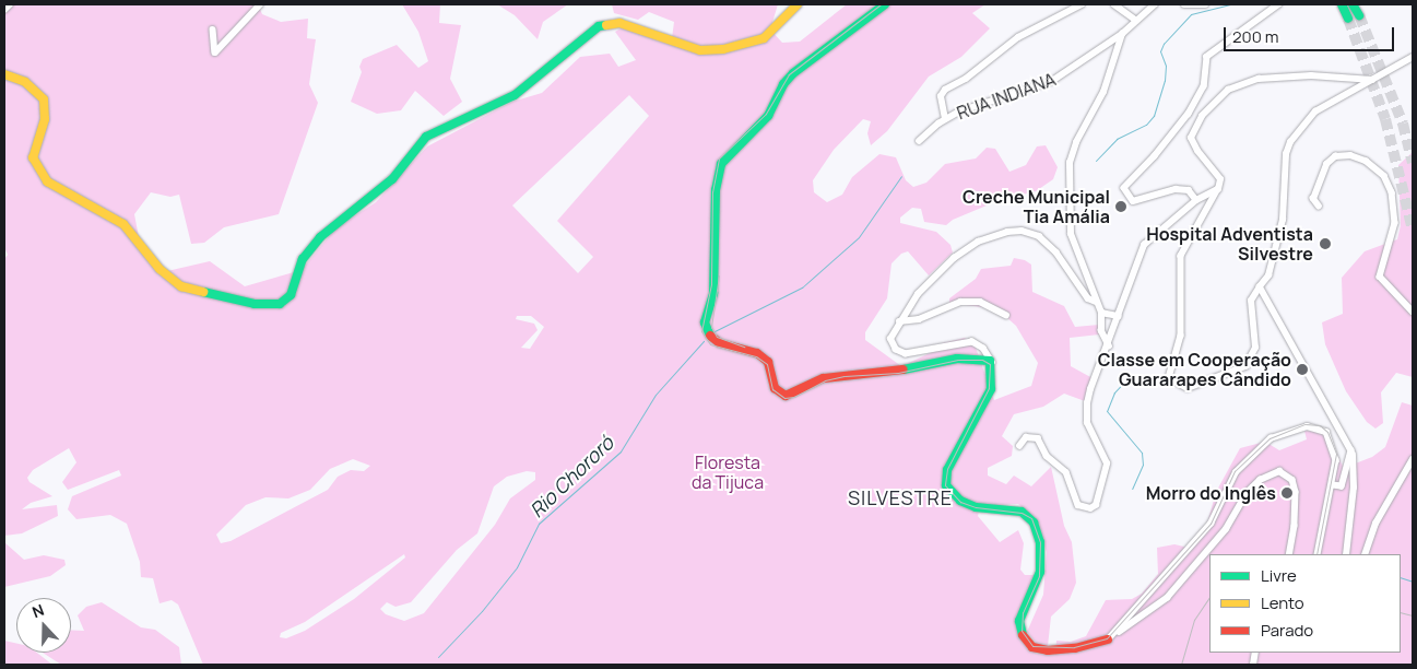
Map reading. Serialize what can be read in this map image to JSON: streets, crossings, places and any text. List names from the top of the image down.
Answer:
{
  "streets": {
    "street": ["RUA INDIANA"]
  },
  "districts": ["SILVESTRE"],
  "water": ["Rio Chororó"],
  "parks": ["Floresta da Tijuca"],
  "places": [
    "Creche Municipal Tia Amália",
    "Hospital Adventista Silvestre",
    "Classe em Cooperação Guararapes Cândido",
    "Morro do Inglês"
  ],
  "legend": ["Livre", "Lento", "Parado"],
  "scale_bar": "200 m",
  "north": "top"
}
